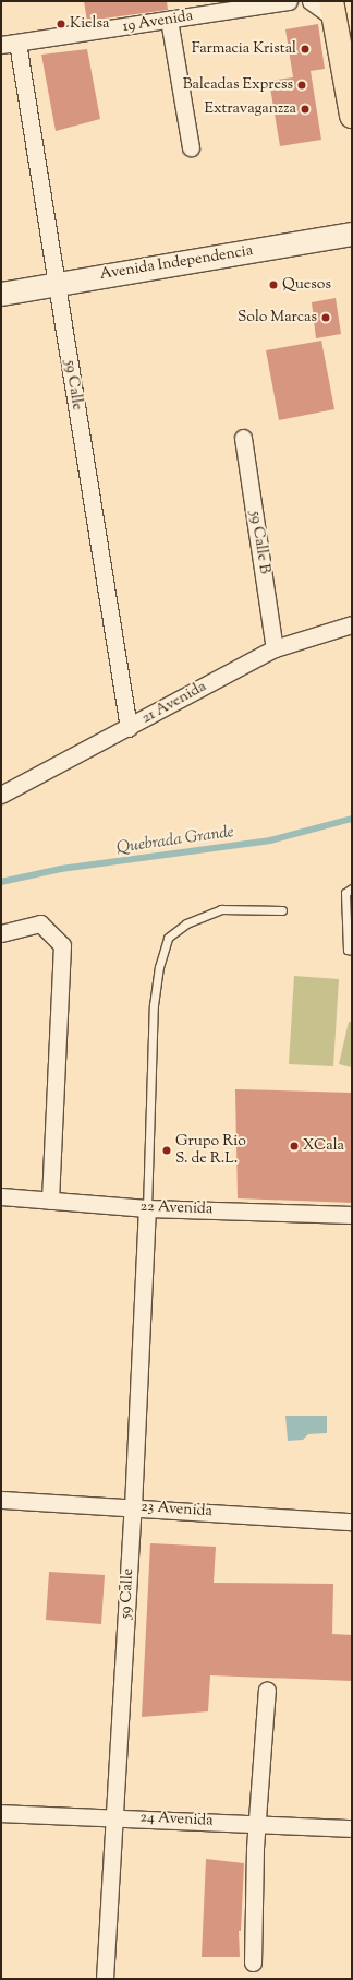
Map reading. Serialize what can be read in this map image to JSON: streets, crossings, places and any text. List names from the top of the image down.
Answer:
{
  "streets": {
    "street": [
      "19 Avenida",
      "Avenida Independencia",
      "59 Calle",
      "59 Calle B",
      "21 Avenida",
      "22 Avenida",
      "23 Avenida",
      "24 Avenida"
    ]
  },
  "crossings": [
    ["19 Avenida", "59 Calle"],
    ["Avenida Independencia", "59 Calle"],
    ["59 Calle", "21 Avenida"],
    ["59 Calle", "22 Avenida"],
    ["59 Calle", "23 Avenida"],
    ["59 Calle", "24 Avenida"],
    ["59 Calle B", "21 Avenida"]
  ],
  "water": ["Quebrada Grande"],
  "places": [
    "Kielsa",
    "Farmacia Kristal",
    "Baleadas Express",
    "Extravaganzza",
    "Quesos",
    "Solo Marcas",
    "XCala",
    "Grupo Rio S. de R.L."
  ]
}
